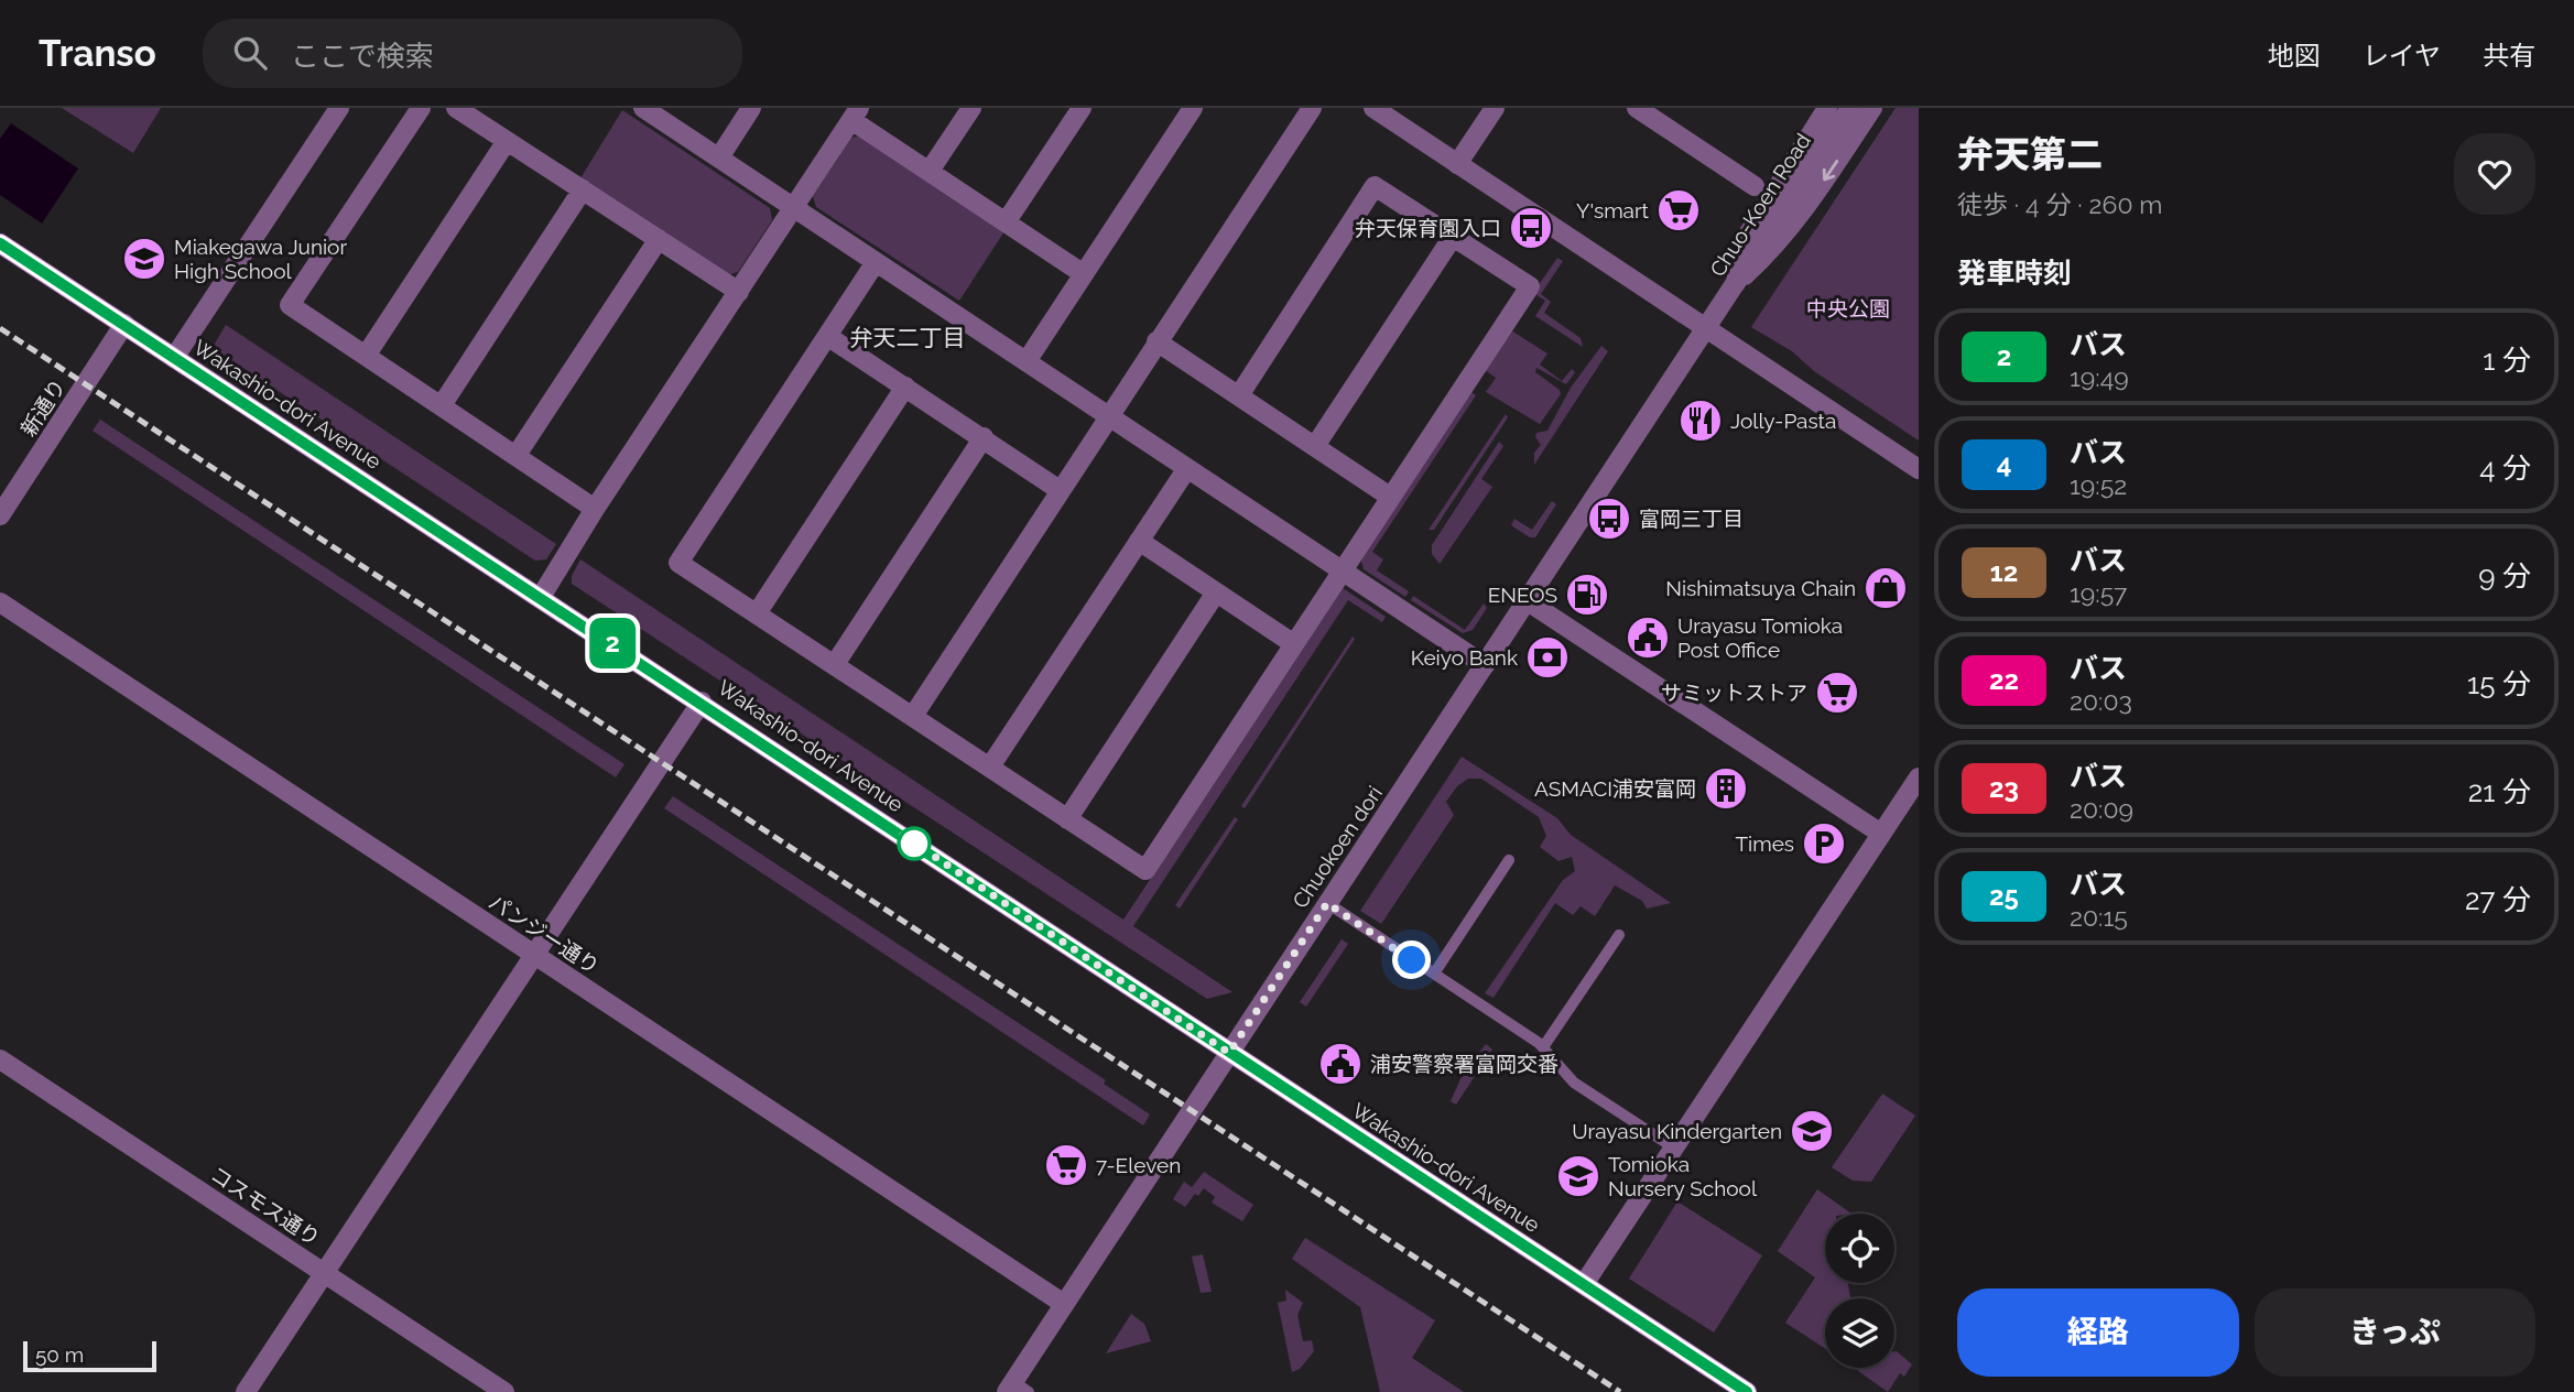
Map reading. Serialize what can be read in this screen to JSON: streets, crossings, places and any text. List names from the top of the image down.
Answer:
{
  "streets": {
    "main road": ["Wakashio-dori Avenue"],
    "street": [
      "Chuo-Koen Road",
      "新通り",
      "Chuokoen dori",
      "パンジー通り",
      "コスモス通り"
    ]
  },
  "crossings": [
    ["Chuo-Koen Road", "Chuokoen dori"],
    ["Wakashio-dori Avenue", "新通り"],
    ["Wakashio-dori Avenue", "Chuokoen dori"],
    ["Chuokoen dori", "パンジー通り"]
  ],
  "districts": ["弁天二丁目"],
  "parks": ["中央公園"],
  "places": {
    "supermarket": ["Y'smart", "サミットストア", "7-Eleven"],
    "bus stop": ["弁天保育園入口", "富岡三丁目"],
    "school or university": ["Miakegawa Junior High School", "Urayasu Kindergarten", "Tomioka Nursery School"],
    "restaurant": ["Jolly-Pasta"],
    "shop": ["Nishimatsuya Chain"],
    "fuel station": ["ENEOS"],
    "public building": ["Urayasu Tomioka Post Office", "浦安警察署富岡交番"],
    "bank": ["Keiyo Bank"],
    "building": ["ASMACI浦安富岡"],
    "parking": ["Times"]
  },
  "lines": ["bus line 2"],
  "scale_bar": "50 m",
  "page": {
    "header": "Transo",
    "search": "ここで検索",
    "nav": ["地図", "レイヤ", "共有"],
    "on_map": "2",
    "heading": [
      ["弁天第二", "徒歩 · 4 分 · 260 m"],
      "発車時刻"
    ],
    "list": [
      {
        "mark": "2",
        "name": "バス",
        "note": "19:49",
        "value": "1 分"
      },
      {
        "mark": "4",
        "name": "バス",
        "note": "19:52",
        "value": "4 分"
      },
      {
        "mark": "12",
        "name": "バス",
        "note": "19:57",
        "value": "9 分"
      },
      {
        "mark": "22",
        "name": "バス",
        "note": "20:03",
        "value": "15 分"
      },
      {
        "mark": "23",
        "name": "バス",
        "note": "20:09",
        "value": "21 分"
      },
      {
        "mark": "25",
        "name": "バス",
        "note": "20:15",
        "value": "27 分"
      }
    ],
    "buttons": ["経路", "きっぷ"],
    "scale": "50 m"
  }
}
